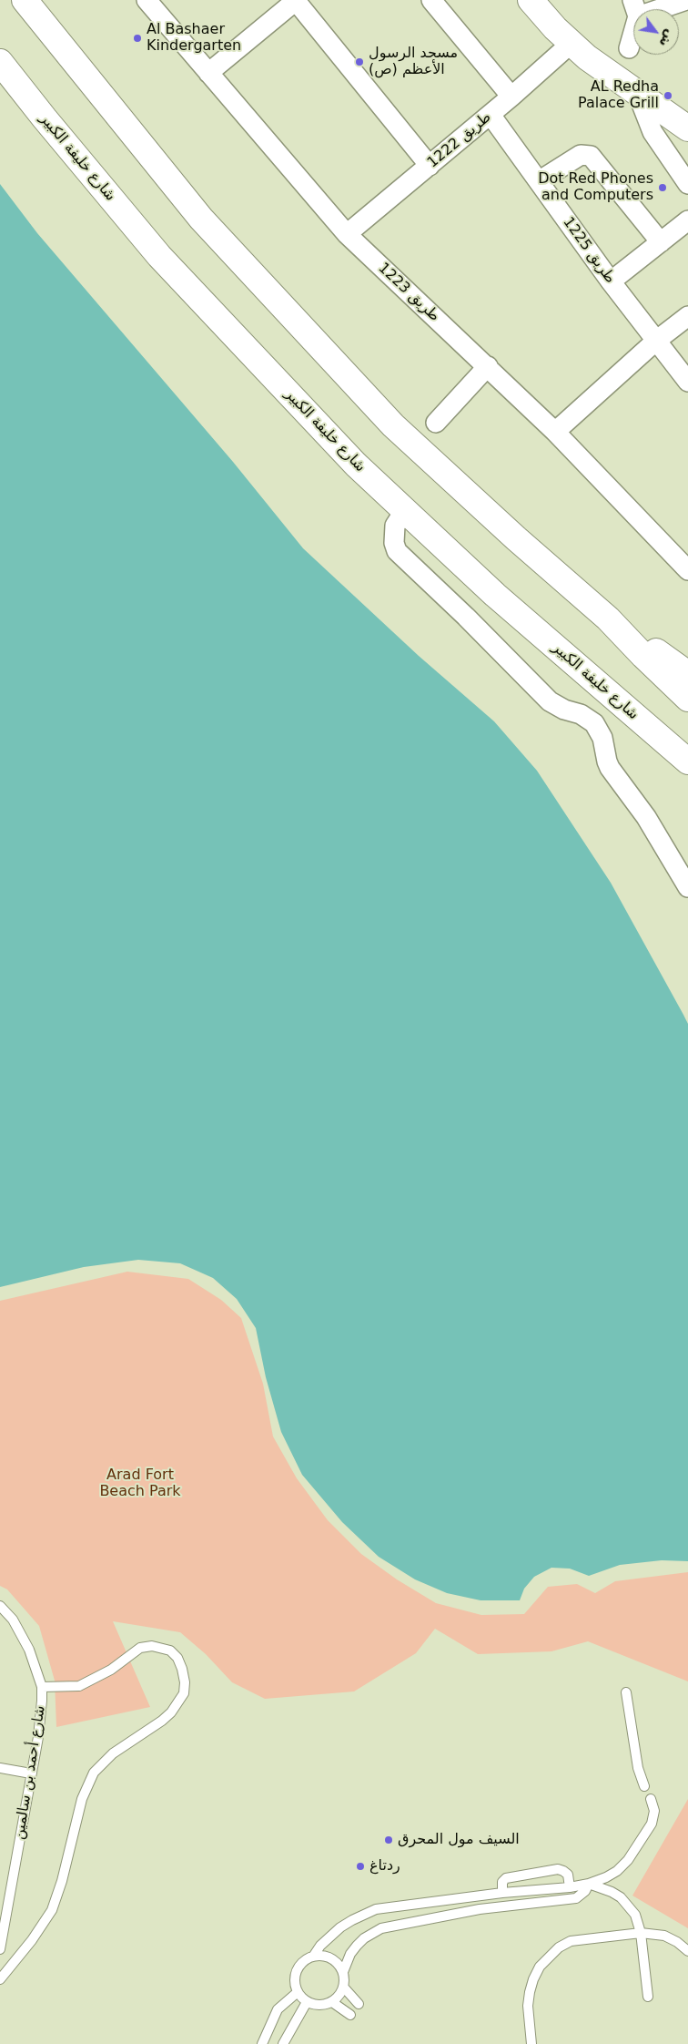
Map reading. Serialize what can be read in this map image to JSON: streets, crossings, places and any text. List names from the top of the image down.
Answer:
{
  "streets": {
    "main road": ["شارع خليفة الكبير"],
    "street": ["طريق 1222", "طريق 1225", "طريق 1223"],
    "lane": ["شارع أحمد بن سالمين"]
  },
  "crossings": [
    ["طريق 1222", "طريق 1225"],
    ["طريق 1222", "طريق 1223"]
  ],
  "parks": ["Arad Fort Beach Park"],
  "places": [
    "Al Bashaer Kindergarten",
    "مسجد الرسول الأعظم (ص)",
    "AL Redha Palace Grill",
    "Dot Red Phones and Computers",
    "السيف مول المحرق",
    "ردتاغ"
  ],
  "north": "bottom right"
}
